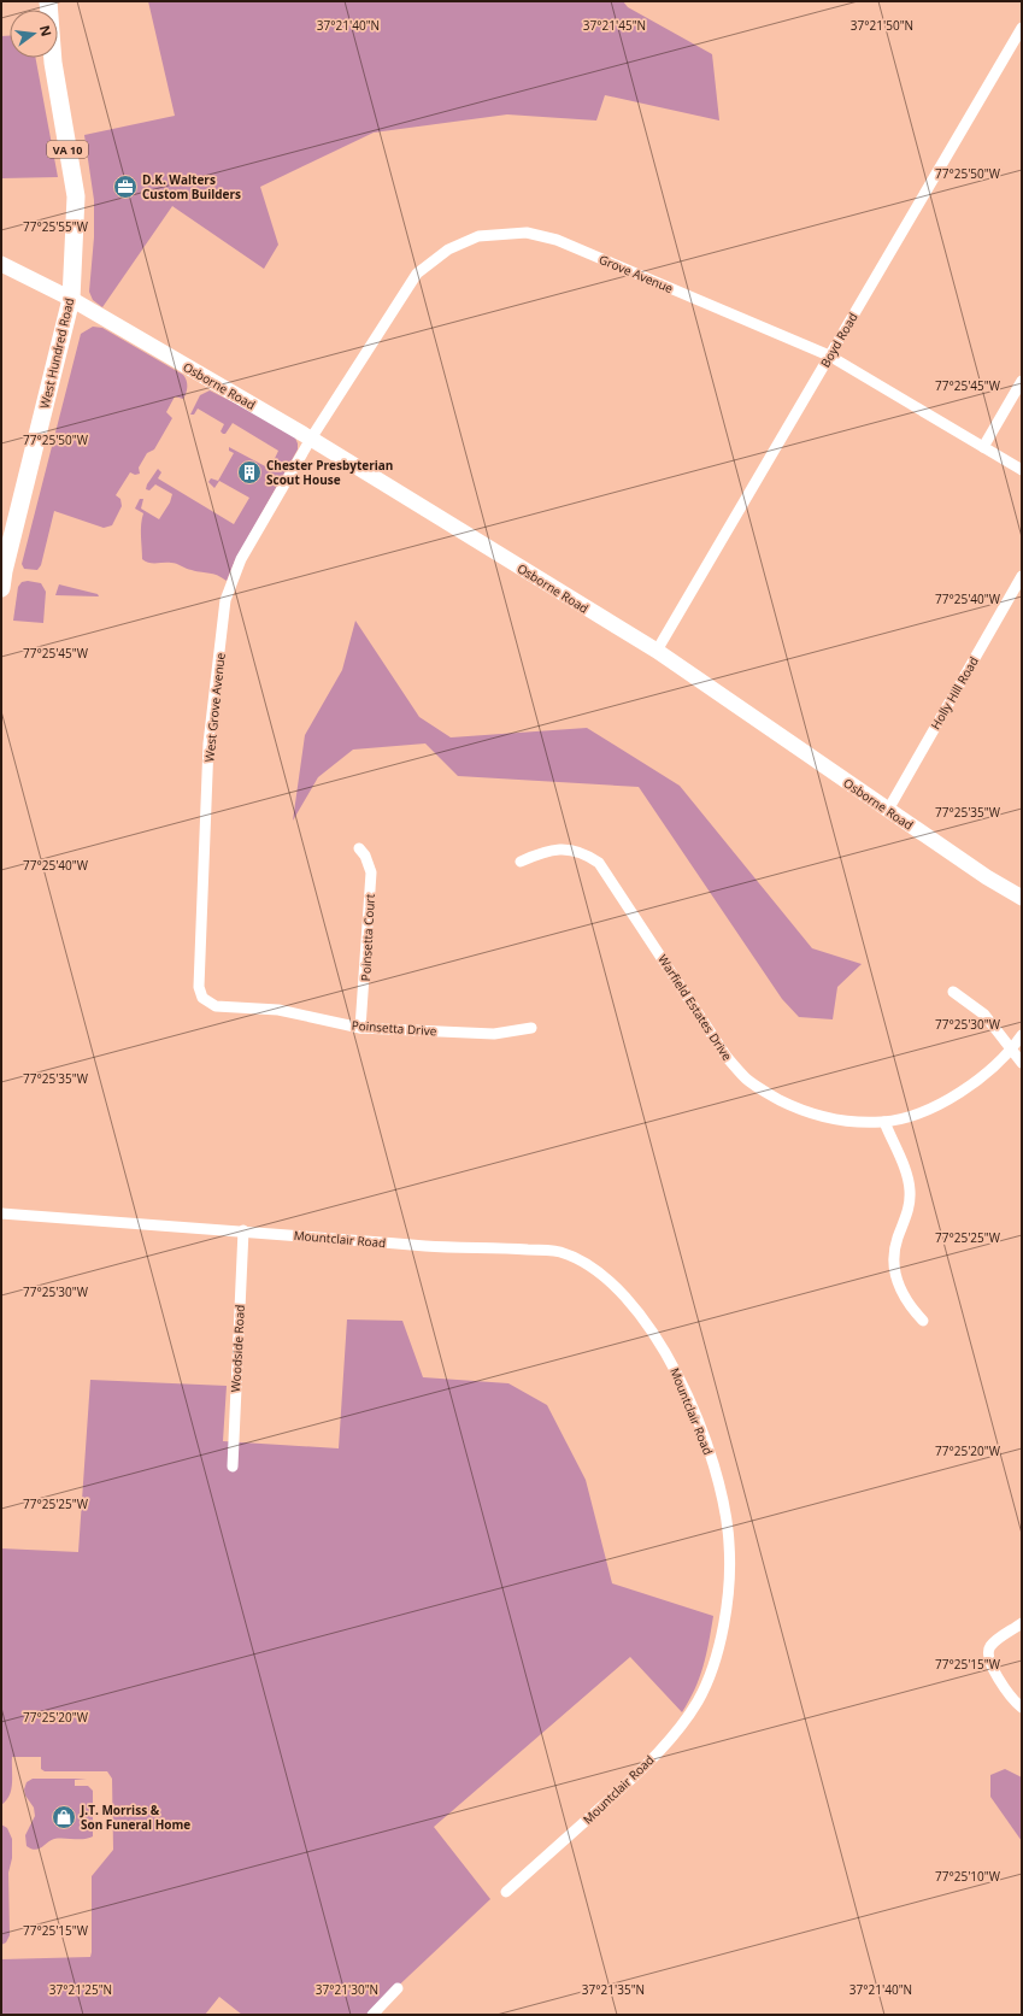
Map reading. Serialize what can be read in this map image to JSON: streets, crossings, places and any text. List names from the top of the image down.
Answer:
{
  "streets": {
    "main road": ["VA 10", "West Hundred Road"],
    "street": [
      "Grove Avenue",
      "Boyd Road",
      "Osborne Road",
      "Holly Hill Road",
      "West Grove Avenue",
      "Poinsetta Court",
      "Warfield Estates Drive",
      "Poinsetta Drive",
      "Mountclair Road",
      "Woodside Road"
    ]
  },
  "crossings": [
    ["Grove Avenue", "Boyd Road"],
    ["Grove Avenue", "Osborne Road"],
    ["Grove Avenue", "West Grove Avenue"],
    ["Boyd Road", "Osborne Road"],
    ["West Hundred Road", "Osborne Road"],
    ["Osborne Road", "Holly Hill Road"],
    ["Osborne Road", "West Grove Avenue"],
    ["West Grove Avenue", "Poinsetta Drive"],
    ["Poinsetta Court", "Poinsetta Drive"],
    ["Mountclair Road", "Woodside Road"]
  ],
  "places": {
    "office": ["D.K. Walters Custom Builders"],
    "building": ["Chester Presbyterian Scout House"],
    "shop": ["J.T. Morriss & Son Funeral Home"]
  },
  "north": "right",
  "coordinates": [
    "37°21'40\"N",
    "37°21'45\"N",
    "37°21'50\"N",
    "77°25'50\"W",
    "77°25'55\"W",
    "77°25'45\"W",
    "77°25'40\"W",
    "77°25'35\"W",
    "77°25'30\"W",
    "77°25'25\"W",
    "77°25'20\"W",
    "77°25'15\"W",
    "77°25'10\"W",
    "37°21'25\"N",
    "37°21'30\"N",
    "37°21'35\"N"
  ]
}
